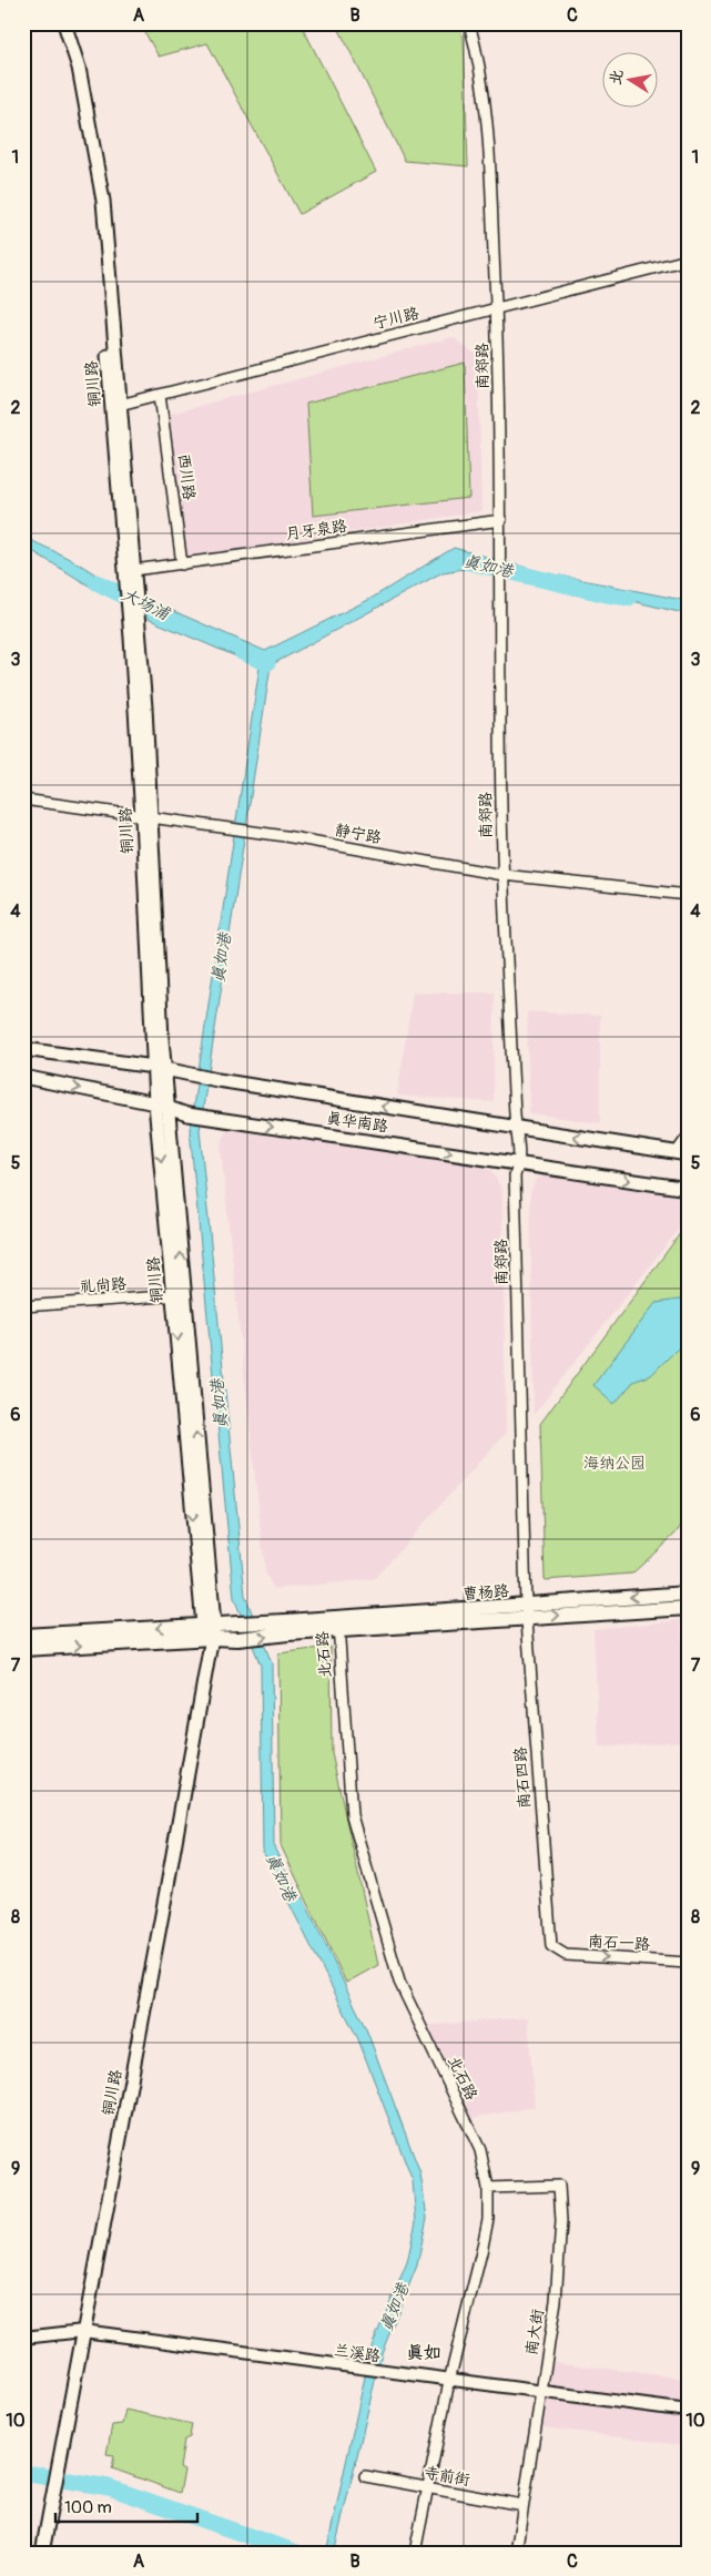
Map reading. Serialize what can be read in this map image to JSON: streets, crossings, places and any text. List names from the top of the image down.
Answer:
{
  "streets": {
    "main road": ["铜川路", "真华南路", "曹杨路"],
    "street": [
      "宁川路",
      "南郑路",
      "西川路",
      "月牙泉路",
      "静宁路",
      "礼尚路",
      "北石路",
      "南石四路",
      "南石一路",
      "南大街",
      "兰溪路",
      "寺前街"
    ]
  },
  "crossings": [
    ["宁川路", "南郑路"],
    ["宁川路", "铜川路"],
    ["宁川路", "西川路"],
    ["南郑路", "月牙泉路"],
    ["南郑路", "静宁路"],
    ["南郑路", "真华南路"],
    ["南郑路", "曹杨路"],
    ["南郑路", "南石四路"],
    ["铜川路", "月牙泉路"],
    ["铜川路", "静宁路"],
    ["铜川路", "真华南路"],
    ["铜川路", "礼尚路"],
    ["铜川路", "兰溪路"],
    ["西川路", "月牙泉路"],
    ["曹杨路", "北石路"],
    ["曹杨路", "南石四路"],
    ["北石路", "南大街"],
    ["北石路", "兰溪路"],
    ["北石路", "寺前街"],
    ["南石四路", "南石一路"],
    ["南大街", "兰溪路"],
    ["南大街", "寺前街"]
  ],
  "one_way": ["南石一路"],
  "districts": ["真如"],
  "water": ["真如港", "大场浦"],
  "parks": ["海纳公园"],
  "scale_bar": "100 m",
  "north": "left",
  "grid": {
    "columns": ["A", "B", "C"],
    "rows": [
      "1",
      "2",
      "3",
      "4",
      "5",
      "6",
      "7",
      "8",
      "9",
      "10"
    ]
  }
}
